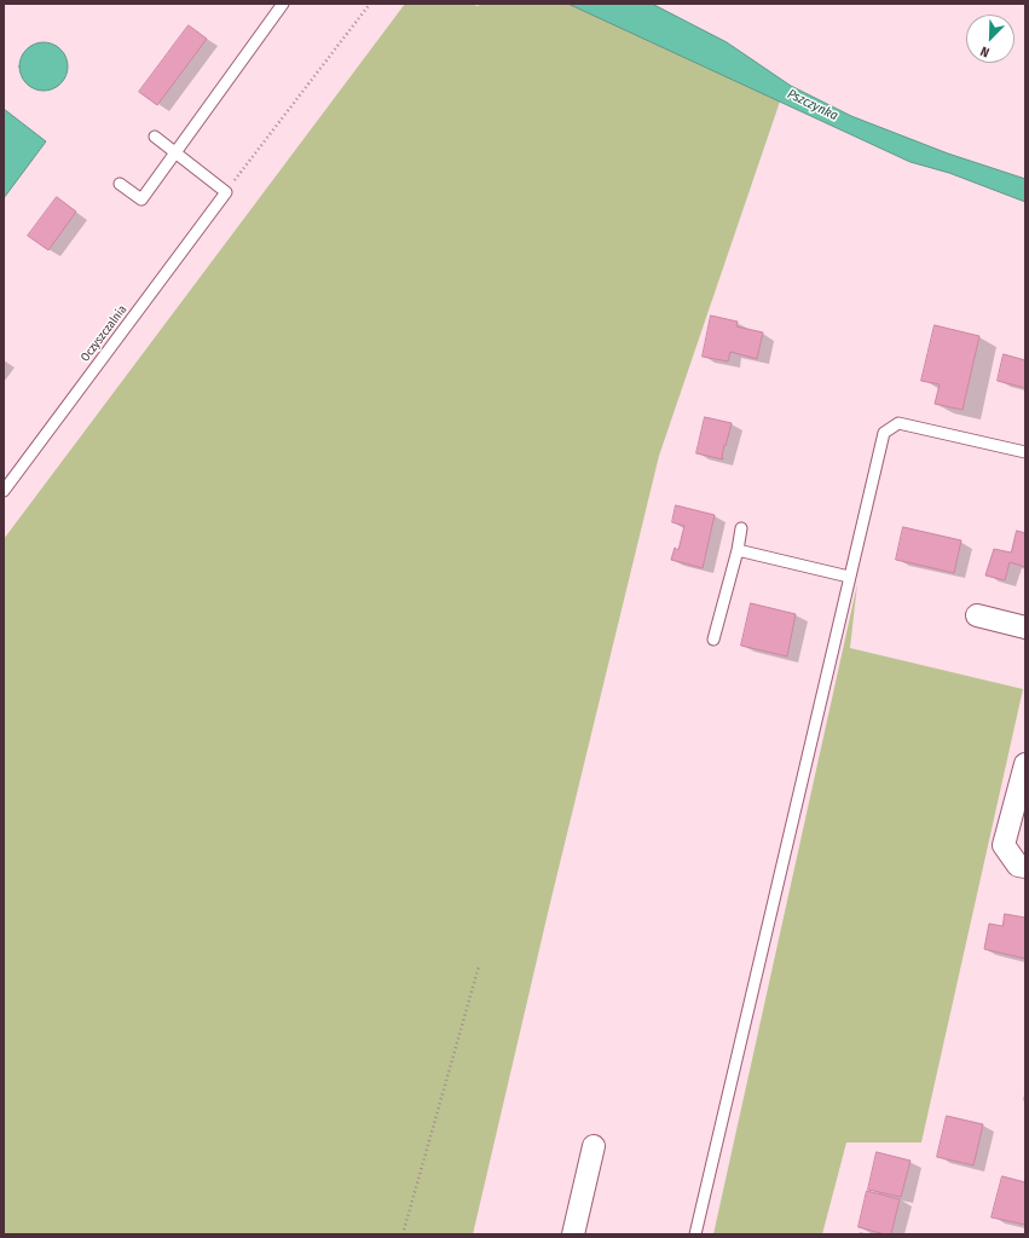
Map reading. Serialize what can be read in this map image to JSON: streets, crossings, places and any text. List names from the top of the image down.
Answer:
{
  "streets": {
    "lane": ["Oczyszczalnia"]
  },
  "water": ["Pszczynka"],
  "north": "bottom left"
}
